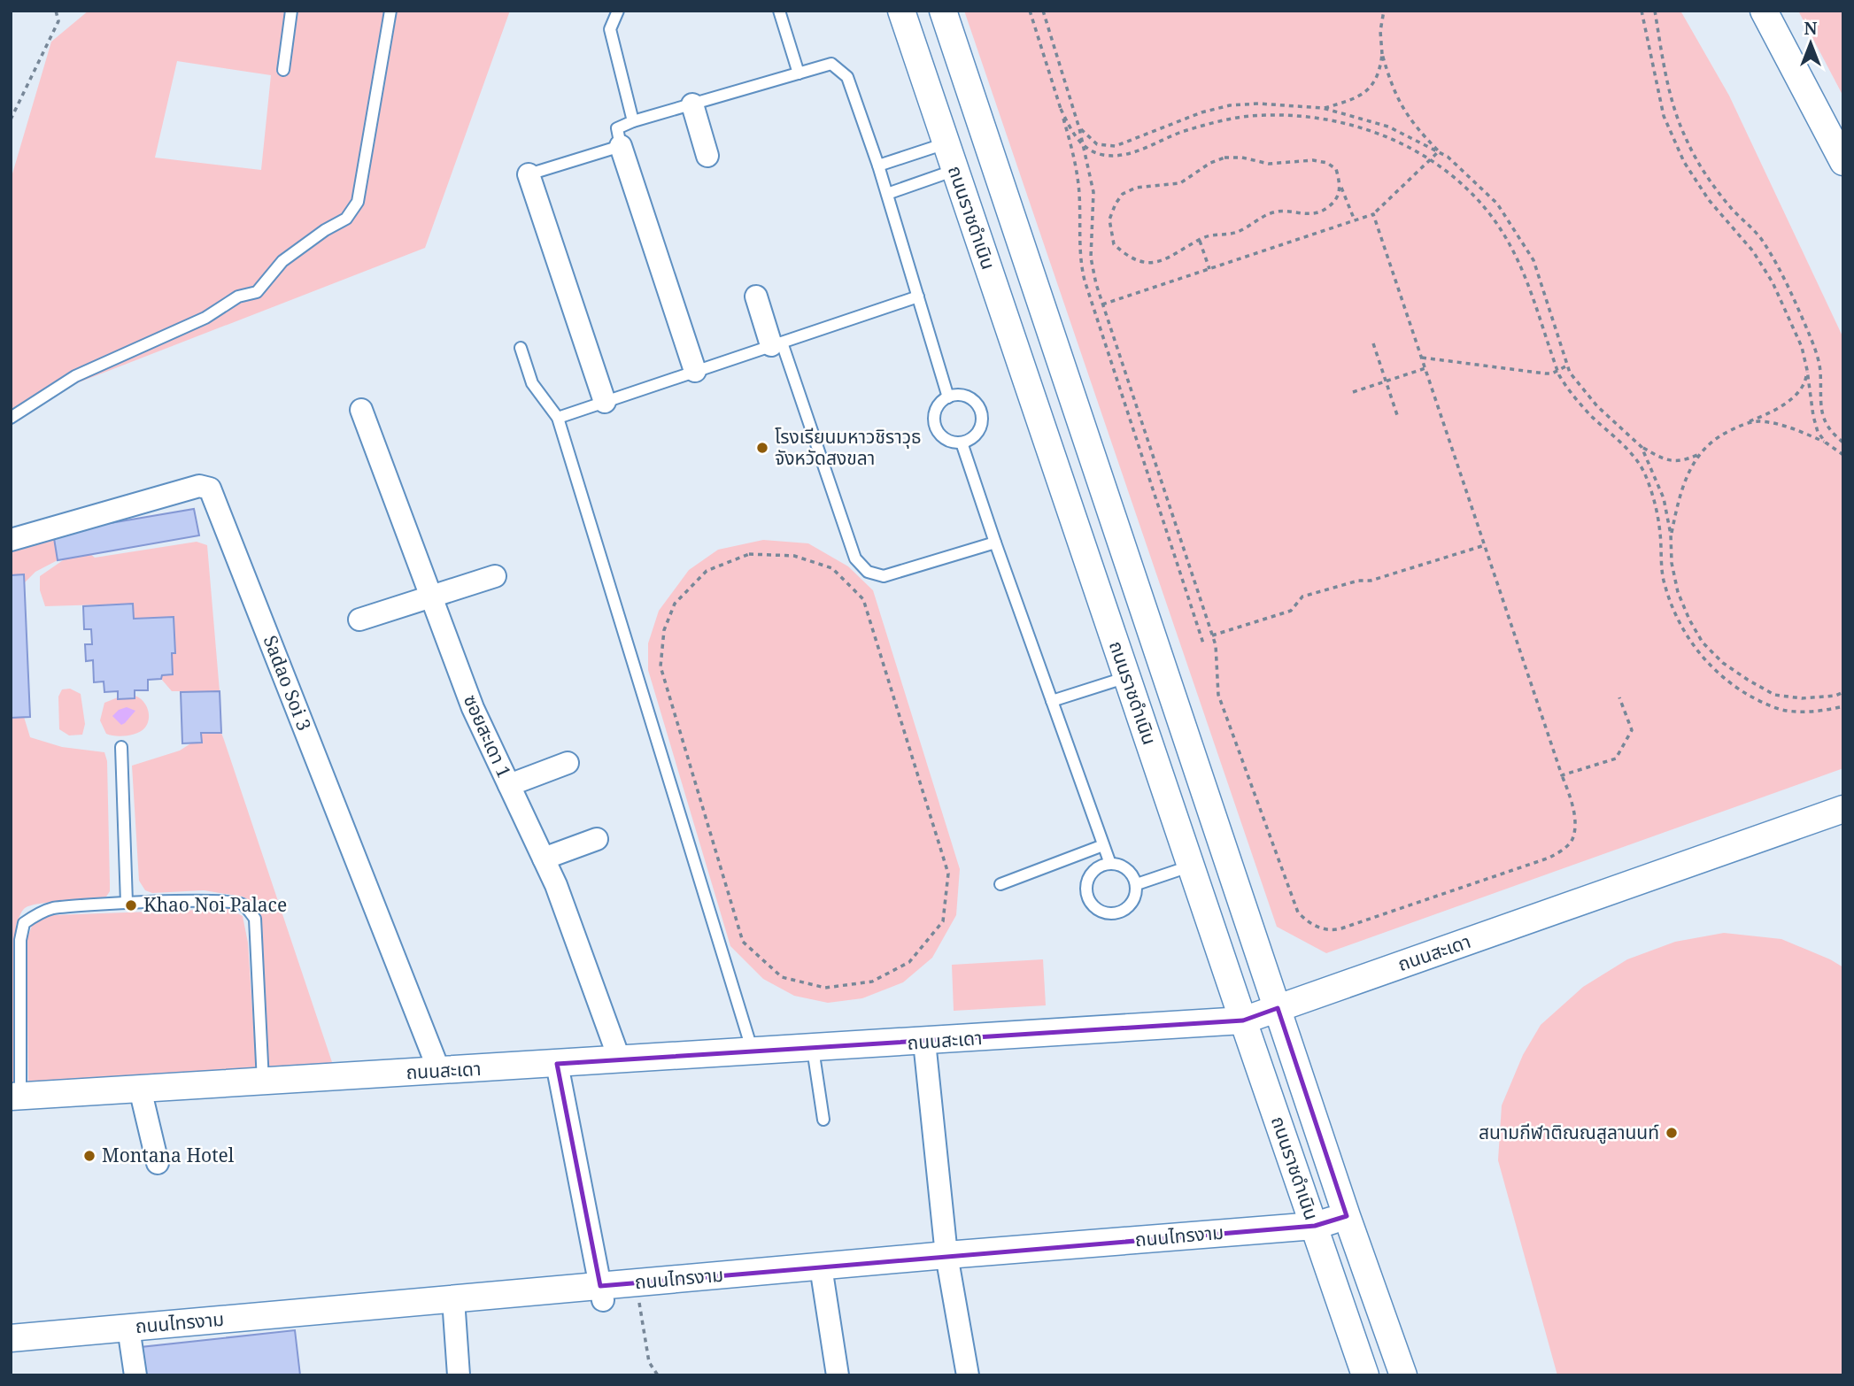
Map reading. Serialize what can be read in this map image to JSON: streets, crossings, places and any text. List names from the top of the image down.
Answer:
{
  "streets": {
    "street": [
      "ถนนราชดำเนิน",
      "Sadao Soi 3",
      "ซอยสะเดา 1",
      "ถนนสะเดา",
      "ถนนไทรงาม"
    ]
  },
  "crossings": [
    ["ถนนราชดำเนิน", "ถนนสะเดา"],
    ["ถนนราชดำเนิน", "ถนนไทรงาม"],
    ["Sadao Soi 3", "ถนนสะเดา"],
    ["ซอยสะเดา 1", "ถนนสะเดา"]
  ],
  "places": [
    "โรงเรียนมหาวชิราวุธ จังหวัดสงขลา",
    "Khao Noi Palace",
    "สนามกีฬาติณณสูลานนท์",
    "Montana Hotel"
  ],
  "north": "top"
}
